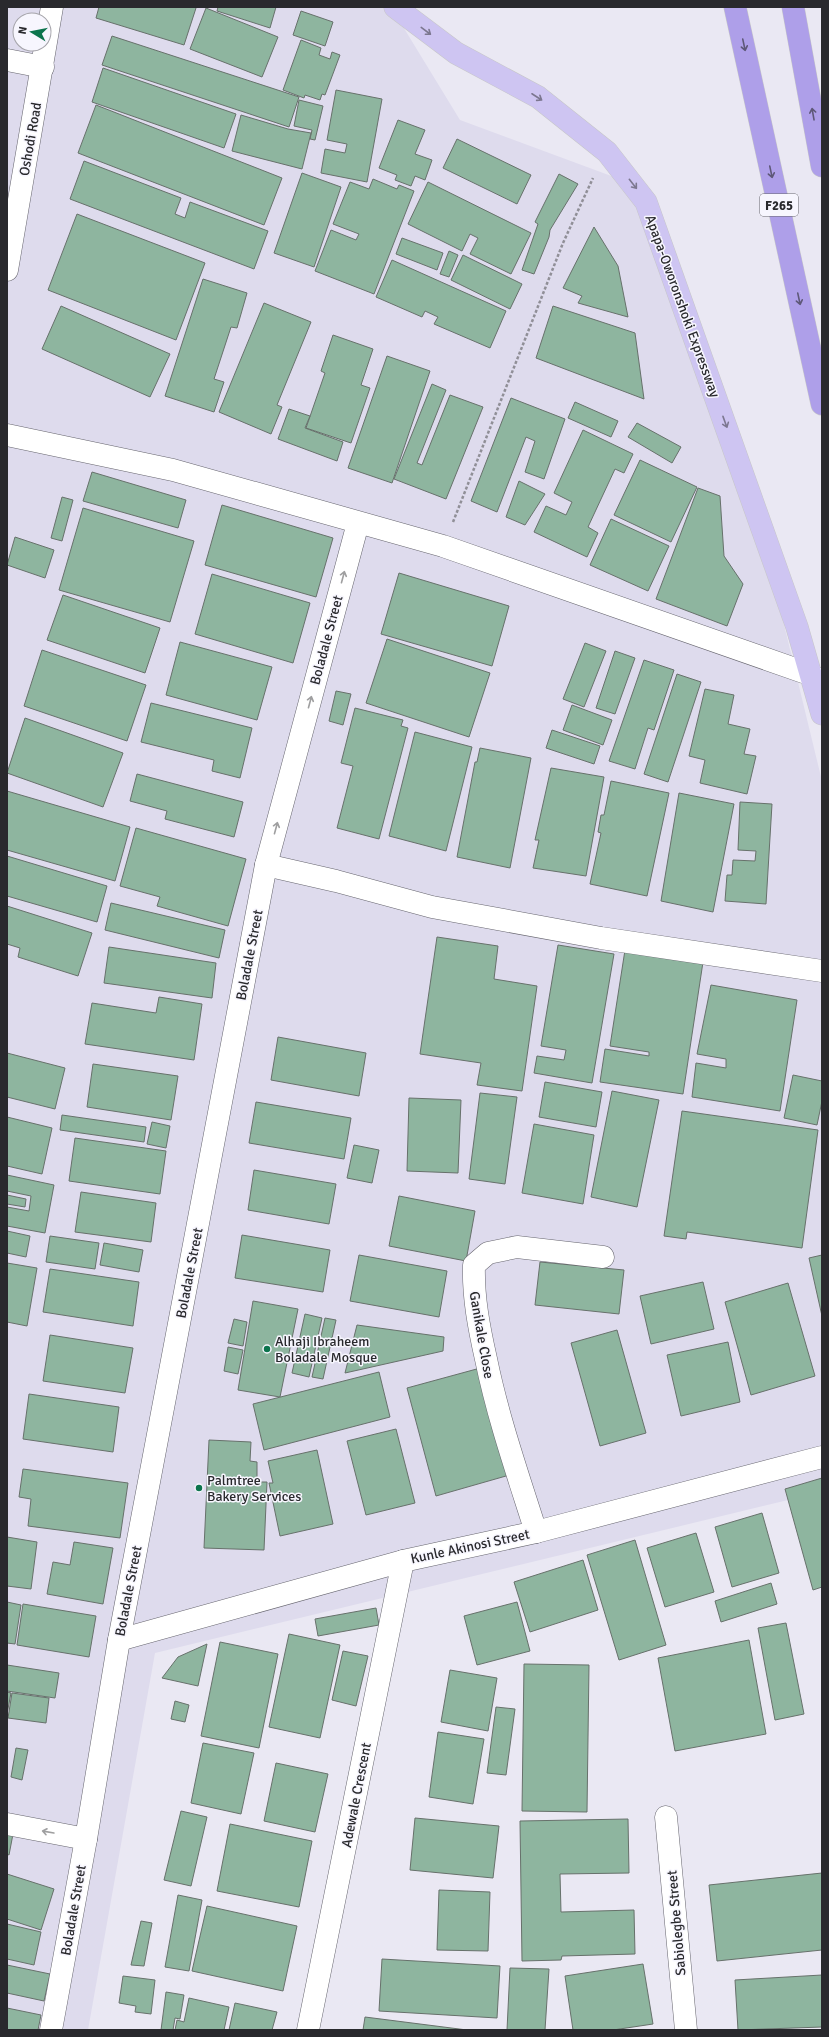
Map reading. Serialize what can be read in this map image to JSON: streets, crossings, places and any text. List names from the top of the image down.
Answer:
{
  "streets": {
    "highway": ["F265"],
    "main road": ["Apapa-Oworonshoki Expressway"],
    "street": [
      "Oshodi Road",
      "Boladale Street",
      "Ganikale Close",
      "Kunle Akinosi Street",
      "Adewale Crescent",
      "Sabiolegbe Street"
    ]
  },
  "crossings": [
    ["Boladale Street", "Kunle Akinosi Street"],
    ["Ganikale Close", "Kunle Akinosi Street"],
    ["Kunle Akinosi Street", "Adewale Crescent"]
  ],
  "one_way": ["Apapa-Oworonshoki Expressway"],
  "places": ["Alhaji Ibraheem Boladale Mosque", "Palmtree Bakery Services"],
  "north": "left"
}
